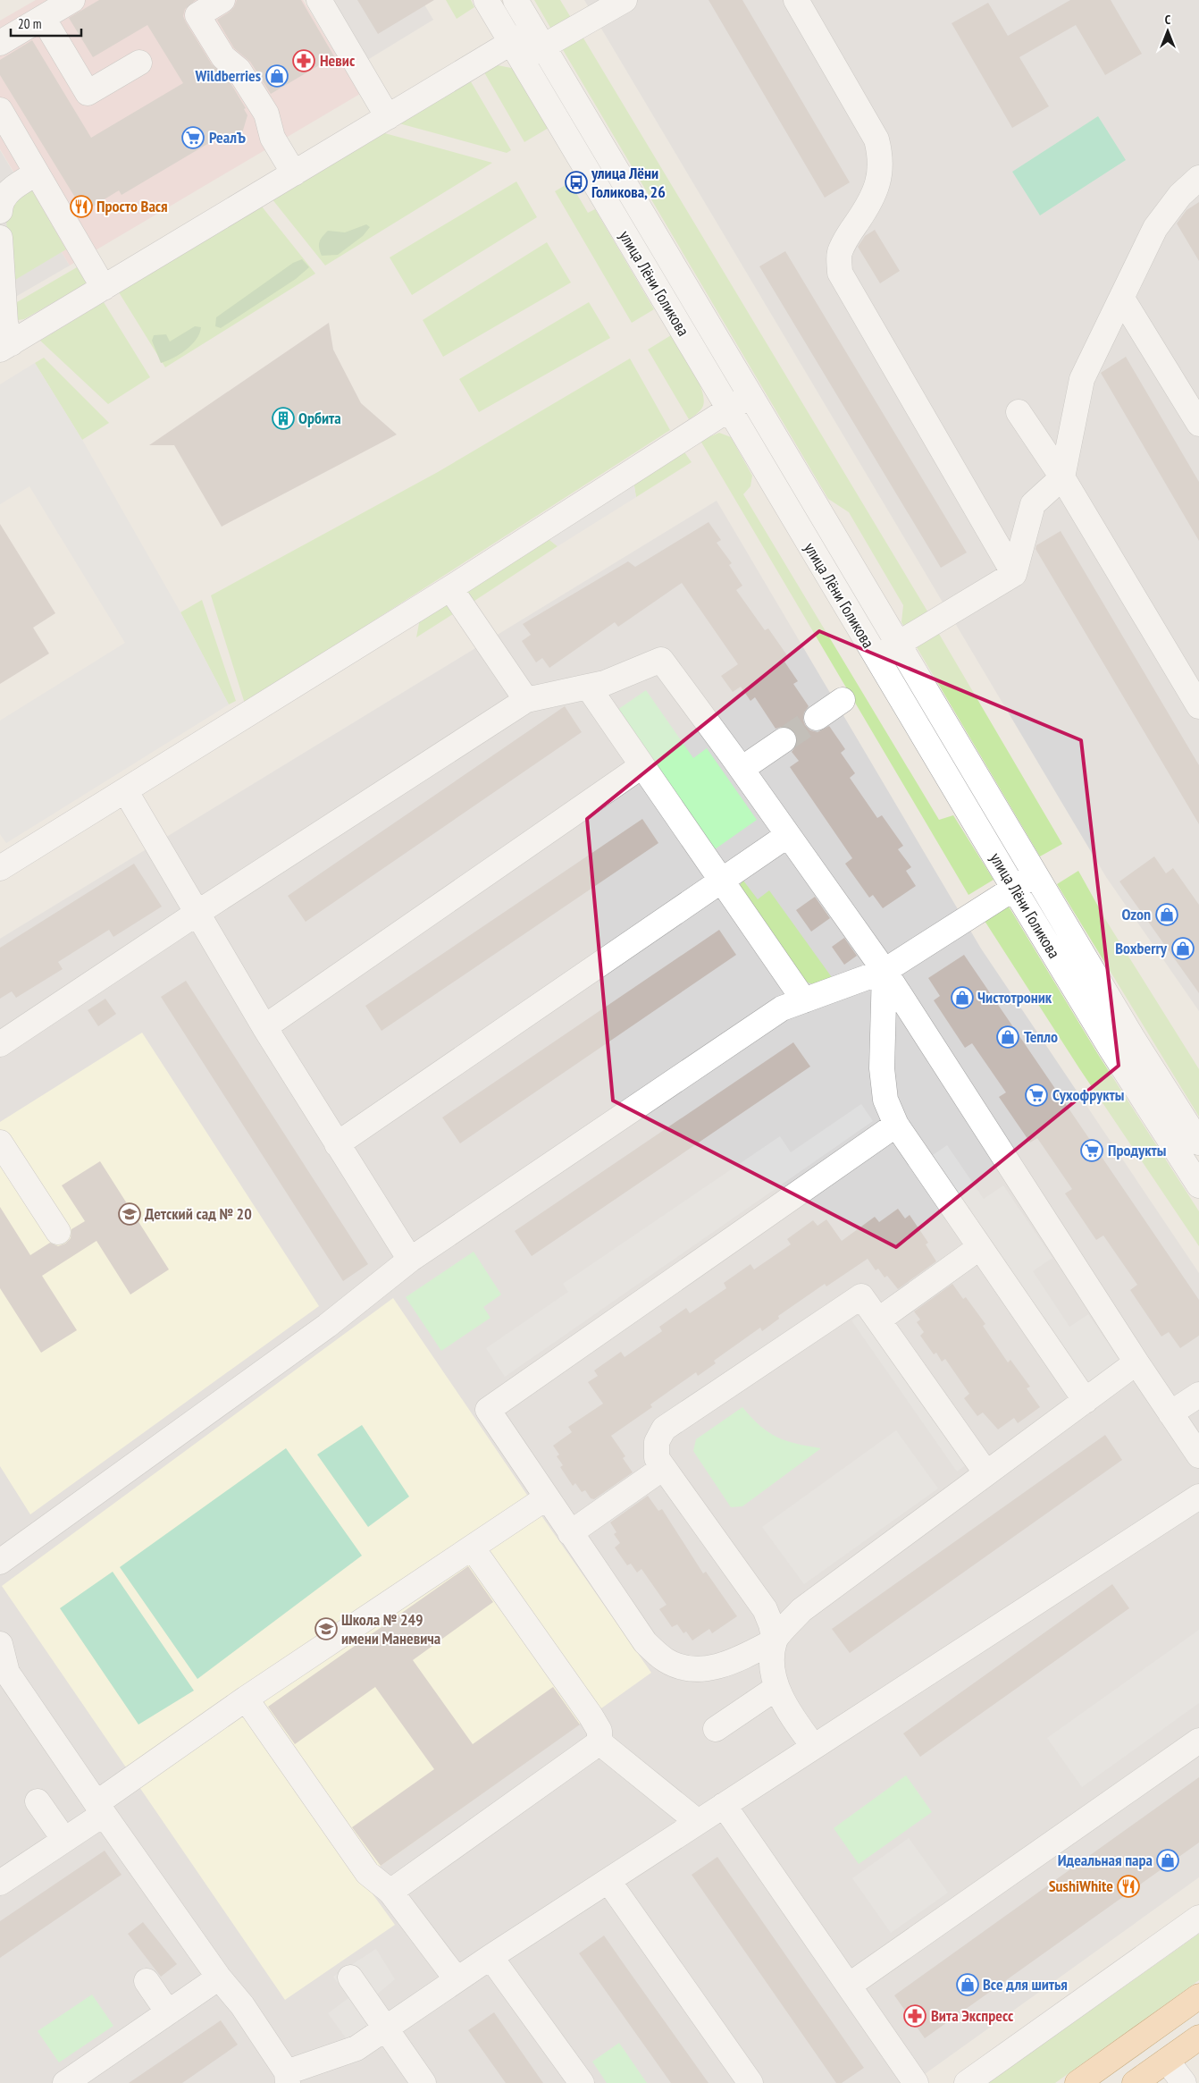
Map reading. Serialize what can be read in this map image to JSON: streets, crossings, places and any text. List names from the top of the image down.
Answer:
{
  "streets": {
    "street": ["улица Лёни Голикова"]
  },
  "places": {
    "pharmacy": ["Невис", "Вита Экспресс"],
    "shop": [
      "Wildberries",
      "Ozon",
      "Boxberry",
      "Чистотроник",
      "Тепло",
      "Идеальная пара",
      "Все для шитья"
    ],
    "supermarket": ["РеалЪ", "Сухофрукты", "Продукты"],
    "bus stop": ["улица Лёни Голикова, 26"],
    "restaurant": ["Просто Вася", "SushiWhite"],
    "building": ["Орбита"],
    "school or university": ["Детский сад № 20", "Школа № 249 имени Маневича"]
  },
  "scale_bar": "20 m",
  "north": "top"
}
